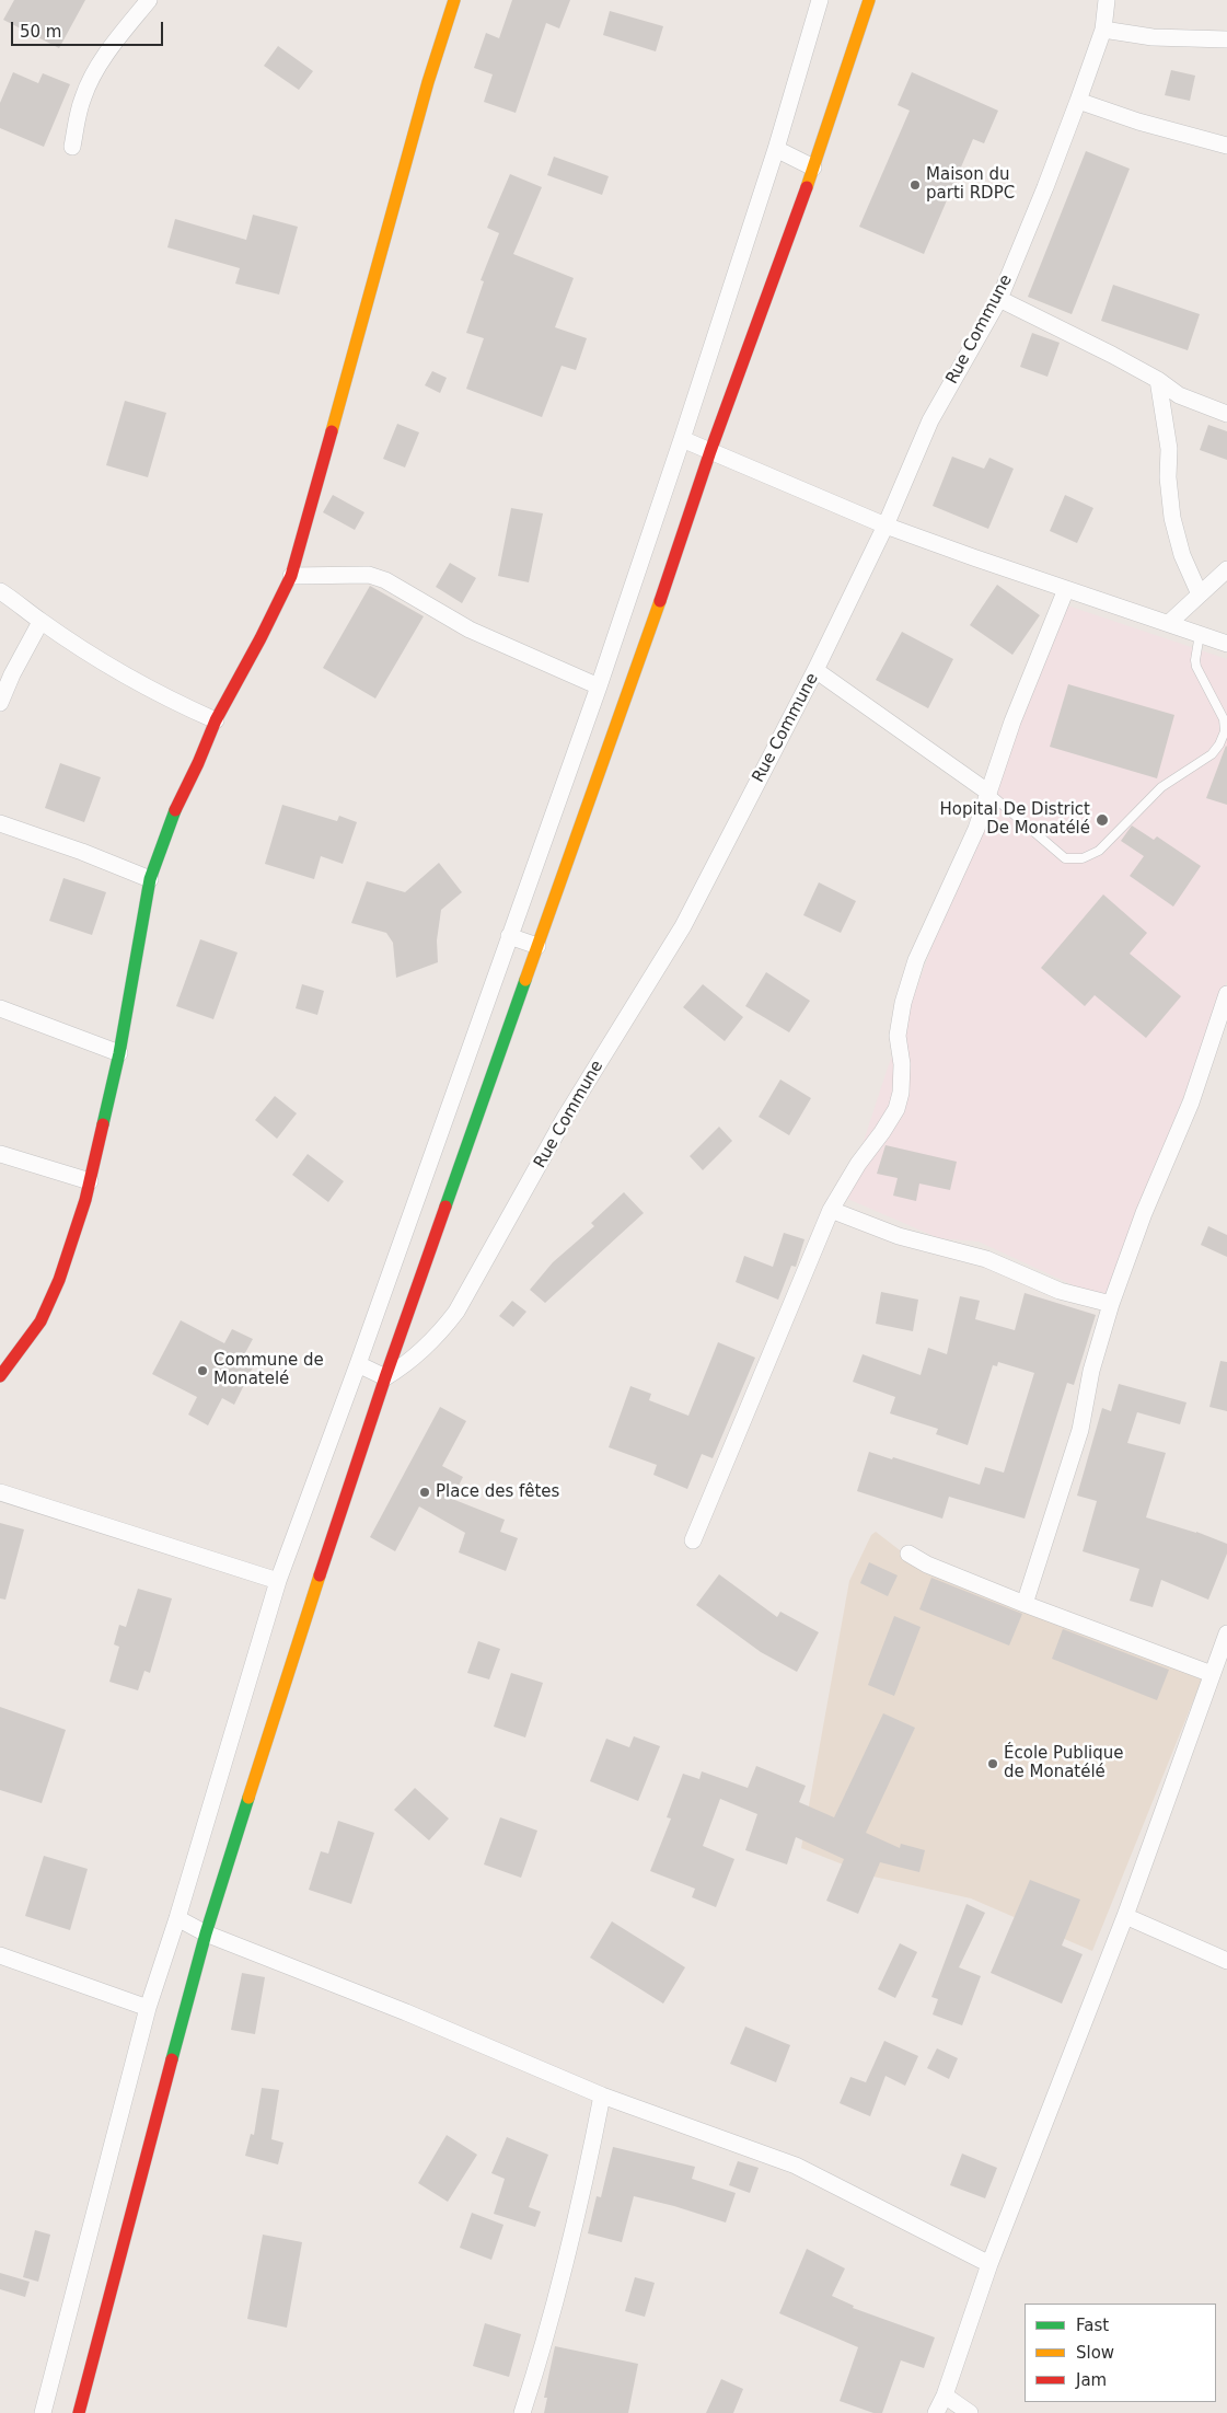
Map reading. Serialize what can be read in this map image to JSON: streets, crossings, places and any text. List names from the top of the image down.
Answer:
{
  "streets": {
    "street": ["Rue Commune"]
  },
  "places": [
    "Maison du parti RDPC",
    "Hopital De District De Monatélé",
    "Commune de Monatelé",
    "Place des fêtes",
    "École Publique de Monatélé"
  ],
  "legend": ["Fast", "Slow", "Jam"],
  "scale_bar": "50 m"
}
